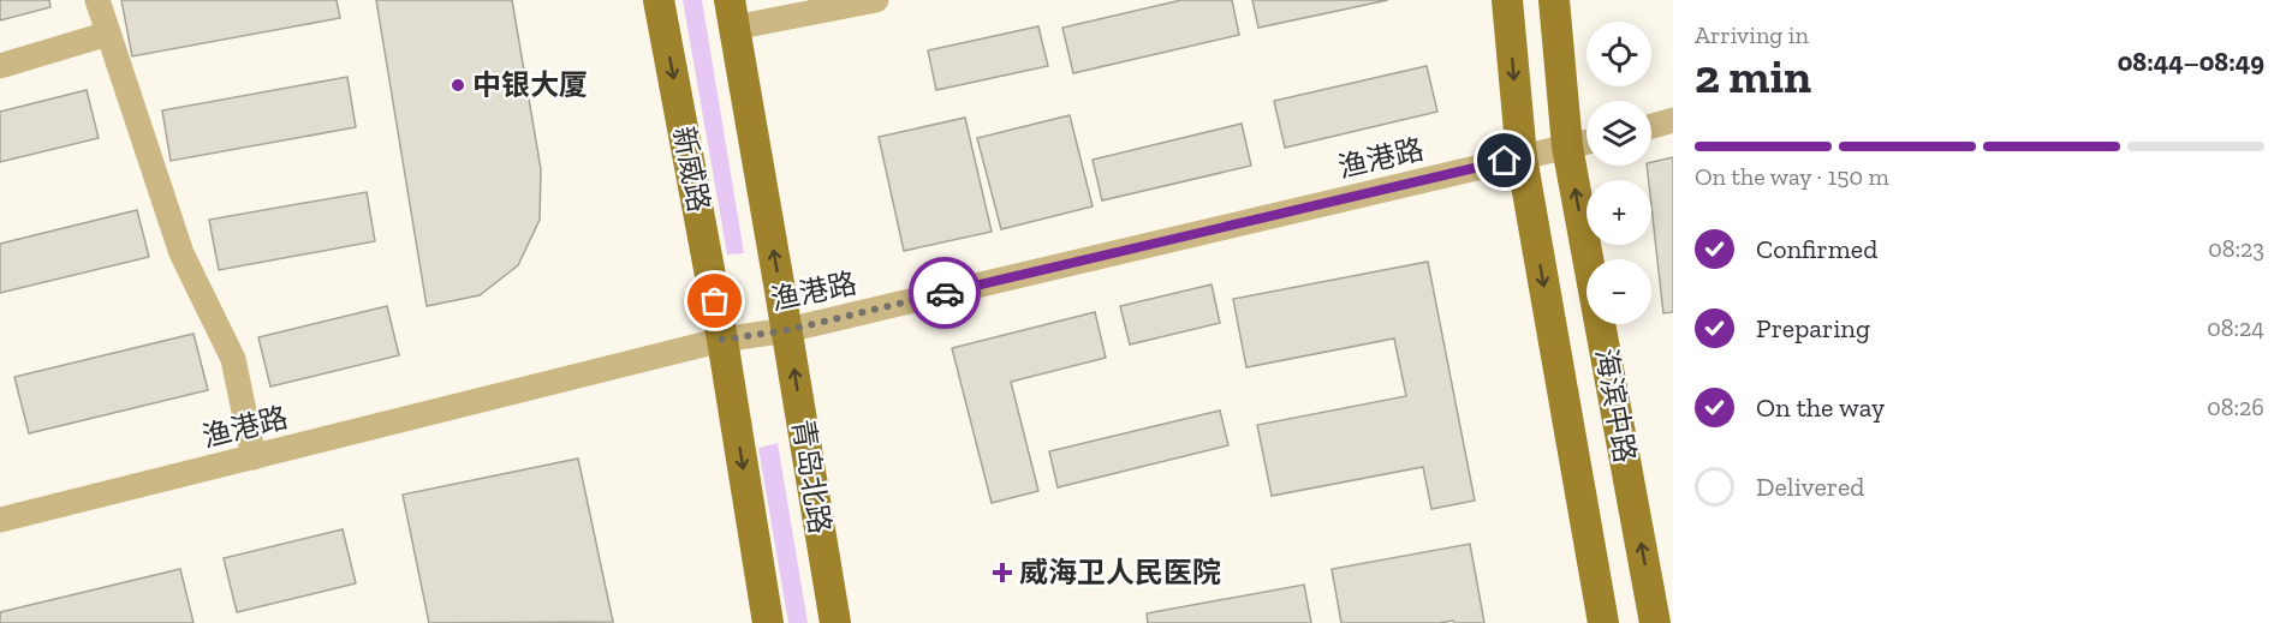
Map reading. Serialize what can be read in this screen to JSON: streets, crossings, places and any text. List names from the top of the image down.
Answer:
{
  "streets": {
    "main road": ["新威路", "海滨中路", "青岛北路"],
    "street": ["渔港路"]
  },
  "crossings": [
    ["渔港路", "新威路"],
    ["渔港路", "海滨中路"],
    ["渔港路", "青岛北路"]
  ],
  "places": {
    "other": ["中银大厦"],
    "health": ["威海卫人民医院"]
  },
  "page": {
    "heading": ["2 min", "Arriving in", "08:44–08:49"],
    "map_buttons": ["+", "−"],
    "bar": "On the way · 150 m",
    "list": [
      ["Confirmed", "08:23"],
      ["Preparing", "08:24"],
      ["On the way", "08:26"],
      "Delivered"
    ]
  }
}
